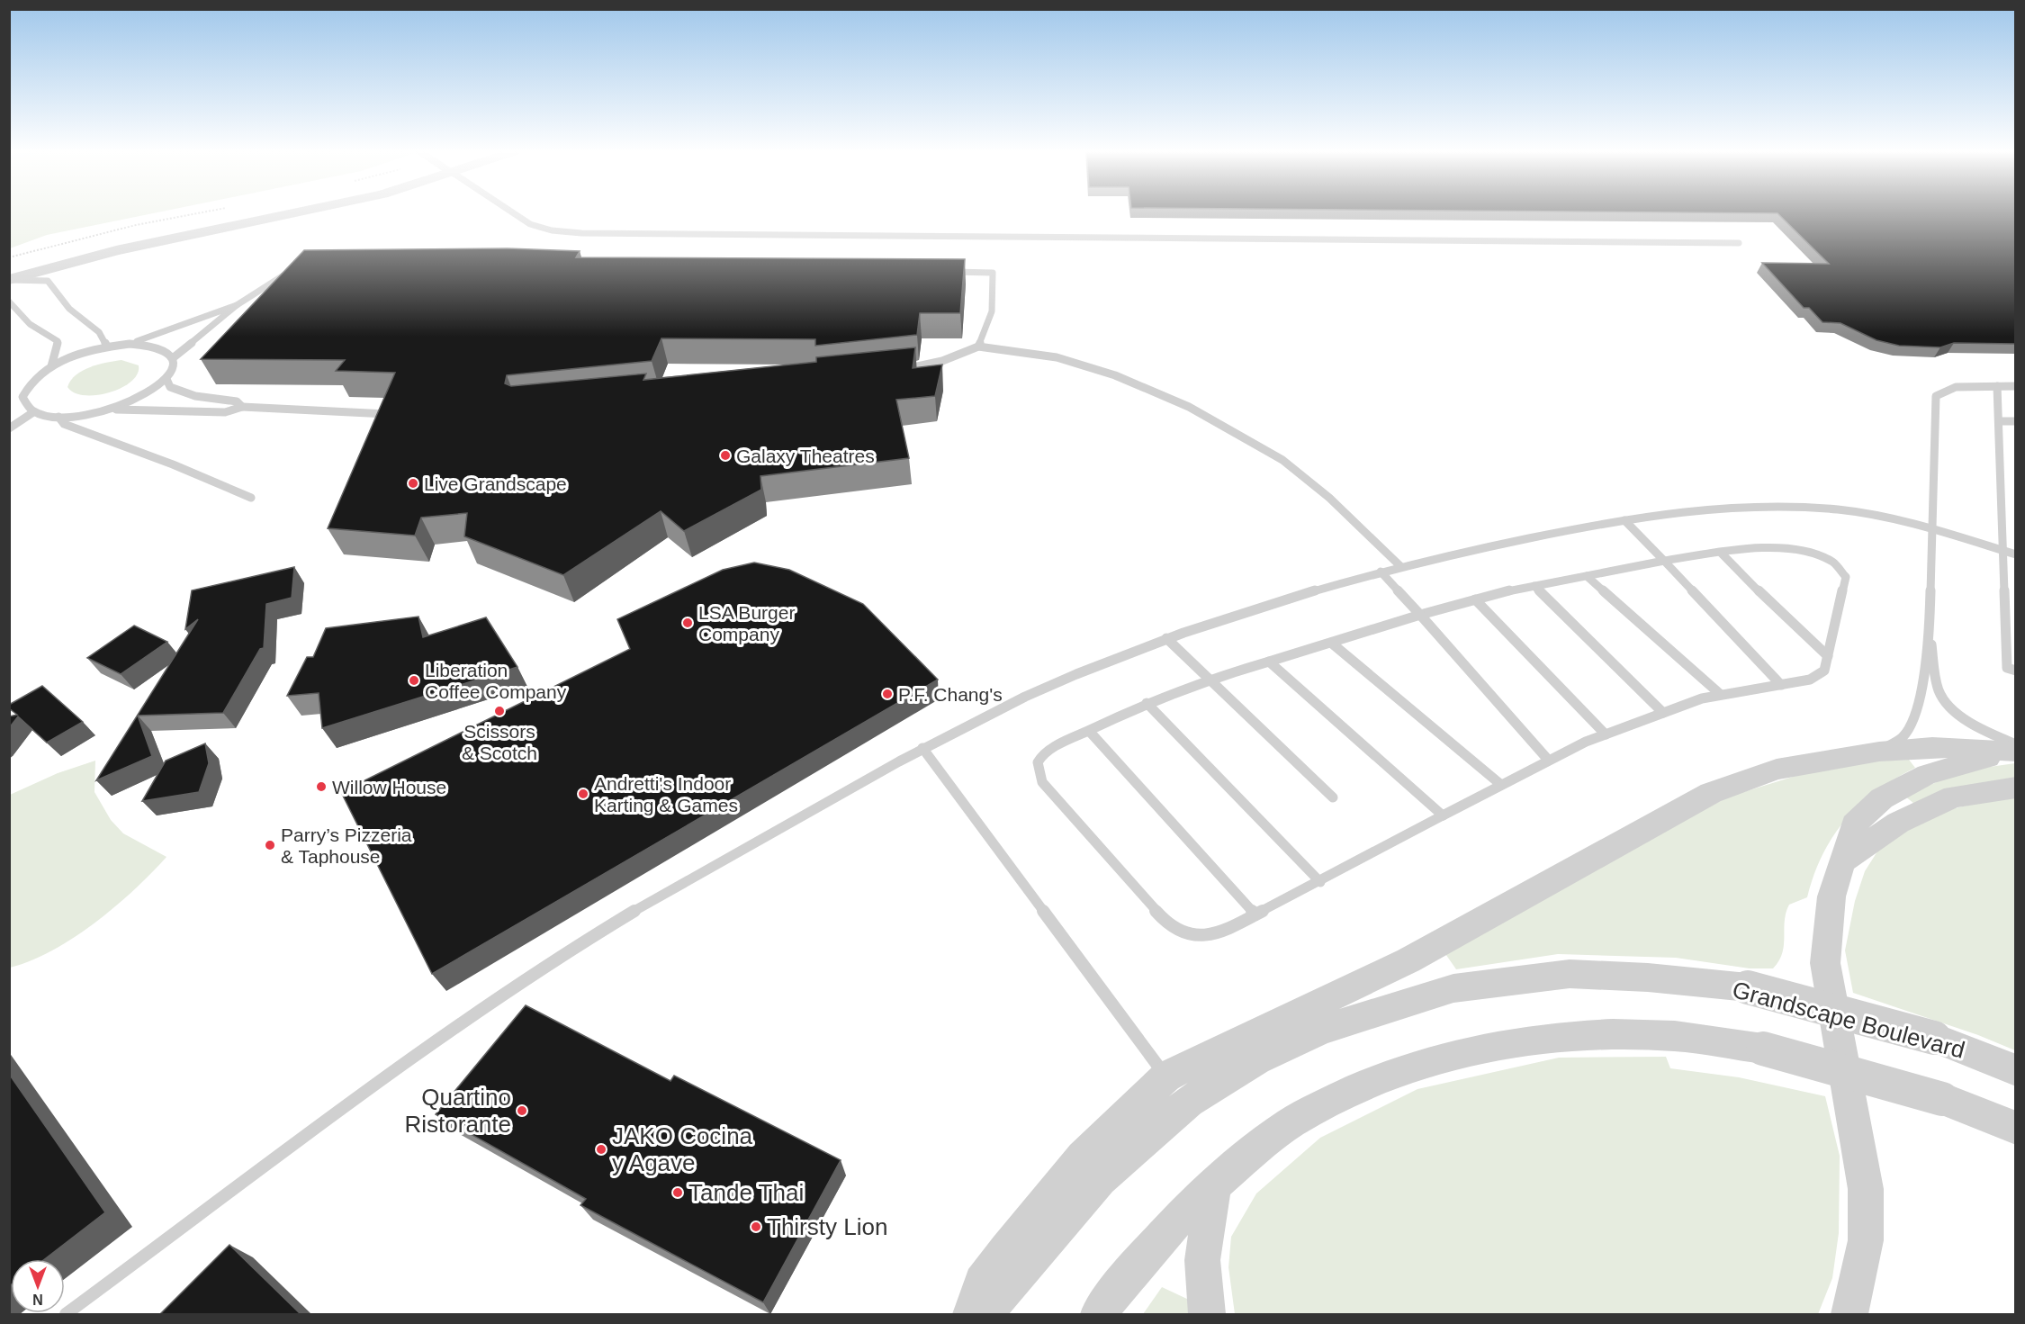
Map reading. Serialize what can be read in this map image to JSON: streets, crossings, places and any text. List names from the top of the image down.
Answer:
{
  "streets": {
    "street": ["Grandscape Boulevard"]
  },
  "places": [
    "Galaxy Theatres",
    "Live Grandscape",
    "LSA Burger Company",
    "Liberation Coffee Company",
    "P.F. Chang's",
    "Scissors & Scotch",
    "Willow House",
    "Andretti's Indoor Karting & Games",
    "Parry’s Pizzeria & Taphouse",
    "Quartino Ristorante",
    "JAKO Cocina y Agave",
    "Tande Thai",
    "Thirsty Lion"
  ],
  "north": "bottom"
}
